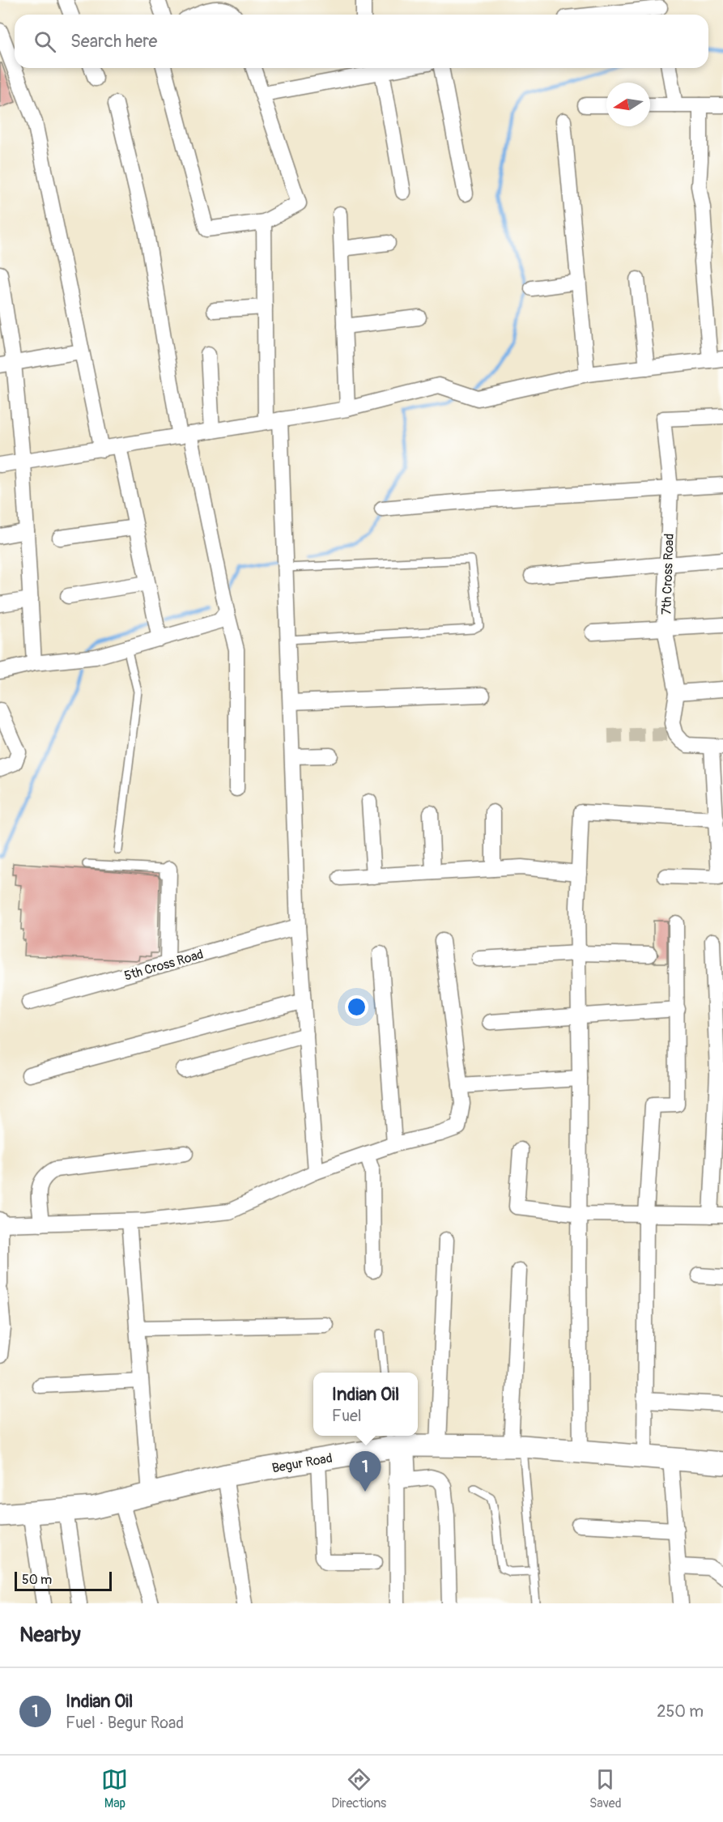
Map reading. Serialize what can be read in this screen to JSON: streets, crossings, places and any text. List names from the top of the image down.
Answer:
{
  "streets": {
    "main road": ["Begur Road"],
    "street": ["7th Cross Road", "5th Cross Road"]
  },
  "scale_bar": "50 m",
  "north": "left",
  "page": {
    "search": "Search here",
    "popup": ["Indian Oil", "Fuel"],
    "pins": "1",
    "scale": "50 m",
    "heading": "Nearby",
    "list": [
      {
        "mark": "1",
        "name": "Indian Oil",
        "note": "Fuel · Begur Road",
        "value": "250 m"
      }
    ],
    "nav": ["Map", "Directions", "Saved"]
  }
}
